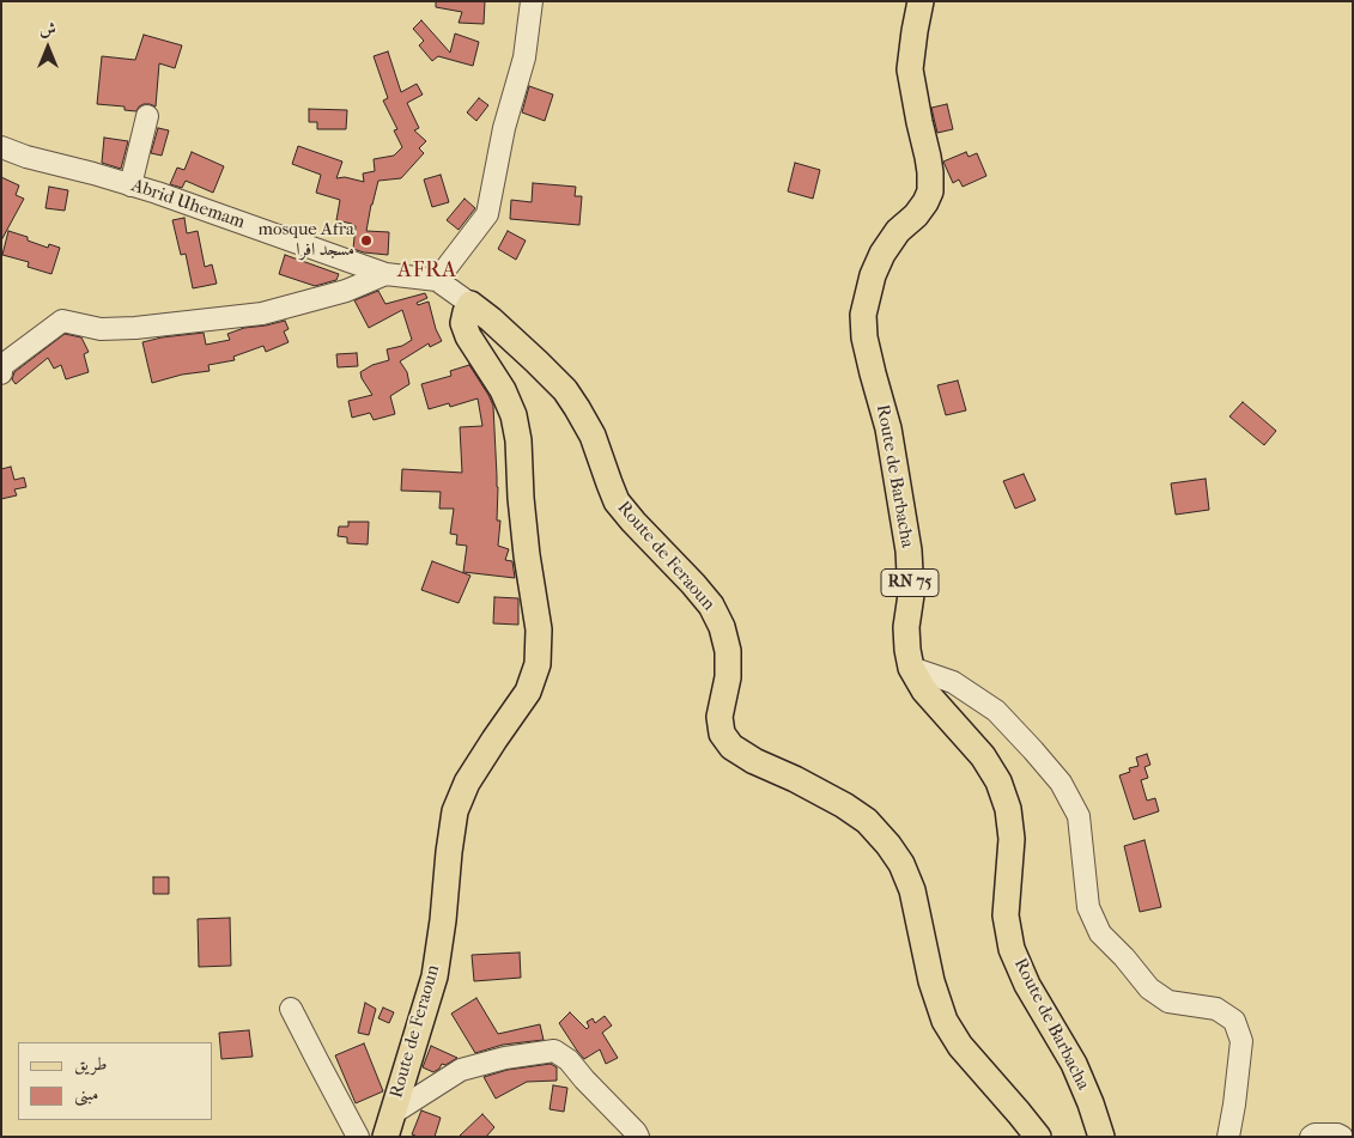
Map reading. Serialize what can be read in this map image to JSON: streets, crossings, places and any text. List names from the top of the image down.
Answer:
{
  "streets": {
    "main road": ["Route de Barbacha", "Route de Feraoun", "RN 75"],
    "street": ["Abrid Uhemam"]
  },
  "crossings": [
    ["Abrid Uhemam", "Route de Feraoun"]
  ],
  "districts": ["AFRA"],
  "places": ["mosque Afra مسجد افرا"],
  "legend": ["طريق", "مبنى"],
  "north": "top"
}
